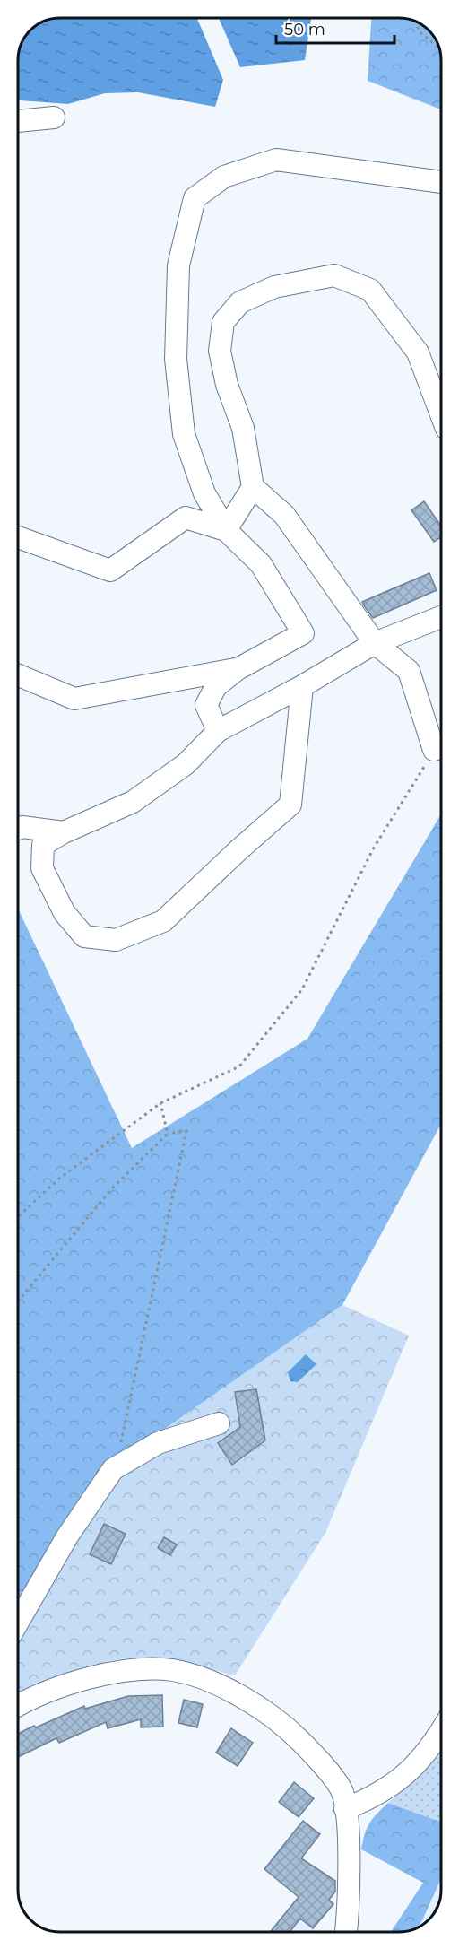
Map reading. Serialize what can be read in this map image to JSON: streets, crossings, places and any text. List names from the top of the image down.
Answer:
{
  "scale_bar": "50 m"
}
